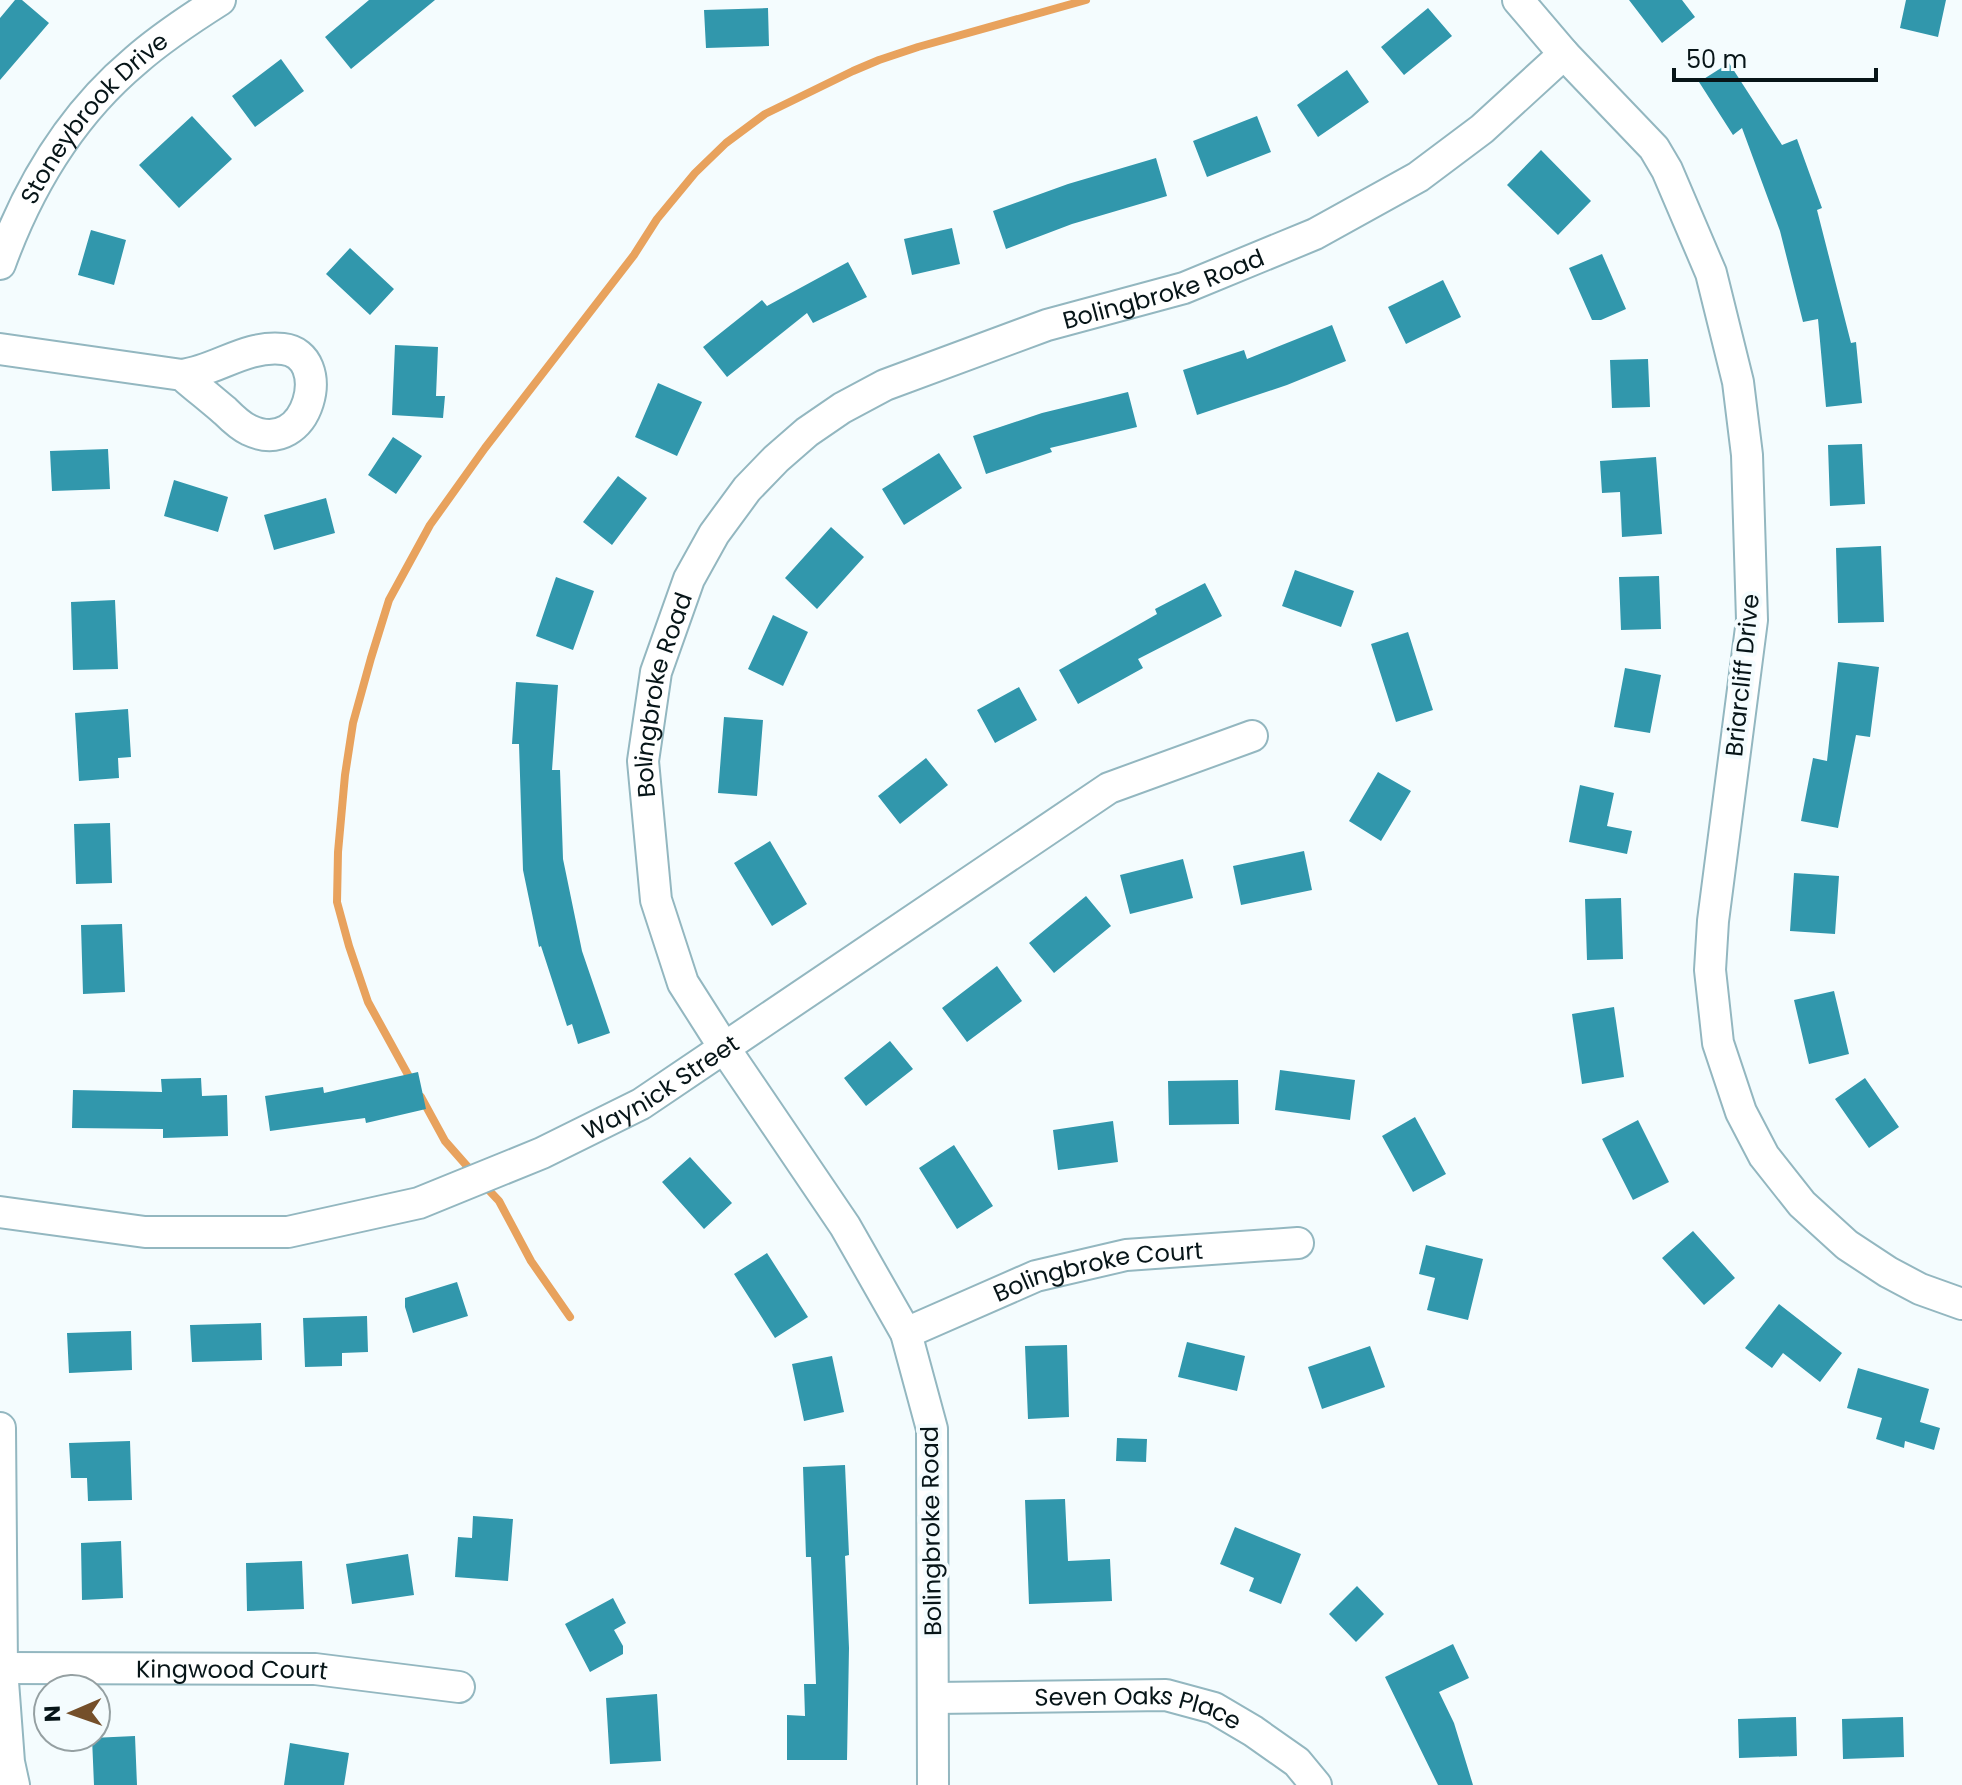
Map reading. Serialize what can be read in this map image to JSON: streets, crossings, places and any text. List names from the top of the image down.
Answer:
{
  "streets": {
    "street": [
      "Stoneybrook Drive",
      "Bolingbroke Road",
      "Briarcliff Drive",
      "Waynick Street",
      "Bolingbroke Court",
      "Kingwood Court",
      "Seven Oaks Place"
    ]
  },
  "crossings": [
    ["Bolingbroke Road", "Briarcliff Drive"],
    ["Bolingbroke Road", "Waynick Street"],
    ["Bolingbroke Road", "Bolingbroke Court"],
    ["Bolingbroke Road", "Seven Oaks Place"]
  ],
  "scale_bar": "50 m",
  "north": "left"
}
